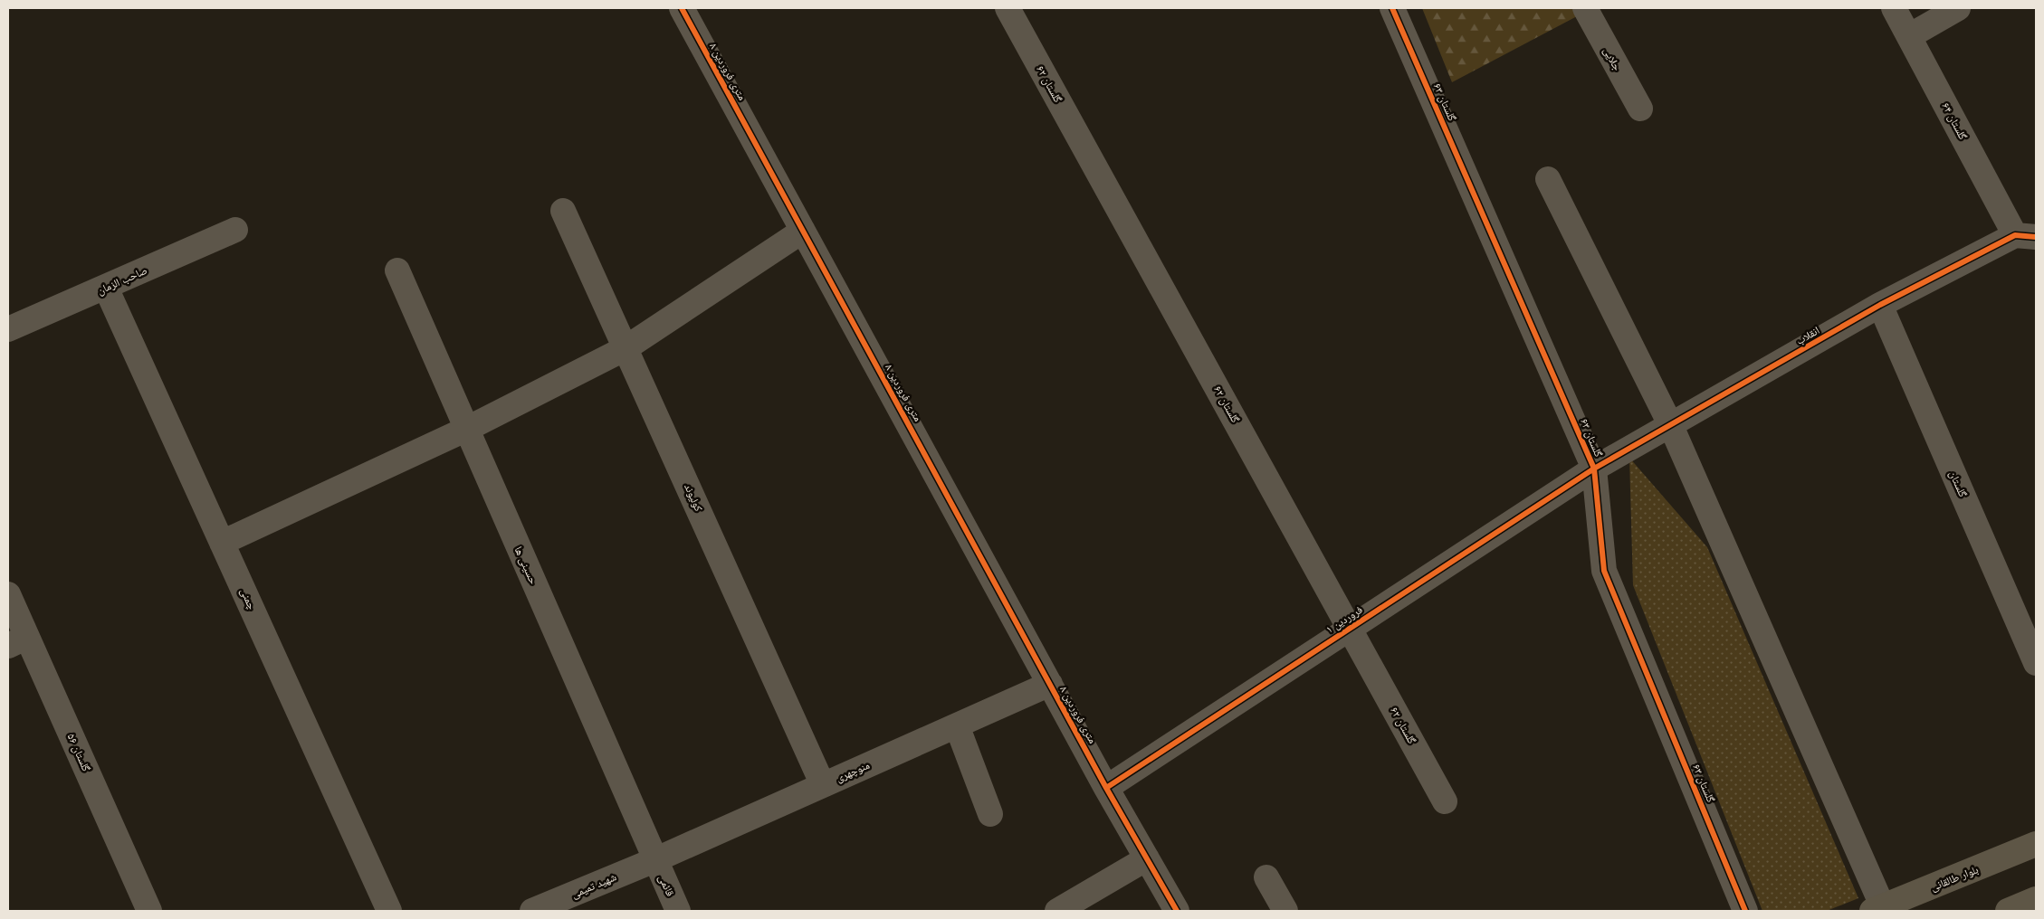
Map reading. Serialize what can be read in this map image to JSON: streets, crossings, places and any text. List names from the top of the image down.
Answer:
{
  "streets": {
    "main road": ["بلوار طالقانی"],
    "street": [
      "جلایی",
      "۸ متری فروردین",
      "گلستان ۶۲",
      "گلستان ۶۳",
      "گلستان ۶۴",
      "صاحب الزمان",
      "انقلاب",
      "گلستان",
      "کولیوند",
      "حسینی ها",
      "چمنی",
      "فروردین ۱",
      "گلستان ۵۶",
      "منوچهری",
      "شهید تمیمی",
      "قائمی"
    ]
  },
  "crossings": [
    ["۸ متری فروردین", "فروردین ۱"],
    ["۸ متری فروردین", "منوچهری"],
    ["گلستان ۶۲", "فروردین ۱"],
    ["گلستان ۶۳", "انقلاب"],
    ["گلستان ۶۳", "فروردین ۱"],
    ["گلستان ۶۴", "انقلاب"],
    ["صاحب الزمان", "چمنی"],
    ["انقلاب", "گلستان"],
    ["انقلاب", "فروردین ۱"],
    ["کولیوند", "منوچهری"],
    ["حسینی ها", "منوچهری"],
    ["حسینی ها", "شهید تمیمی"],
    ["حسینی ها", "قائمی"],
    ["منوچهری", "شهید تمیمی"],
    ["منوچهری", "قائمی"],
    ["شهید تمیمی", "قائمی"]
  ]
}
